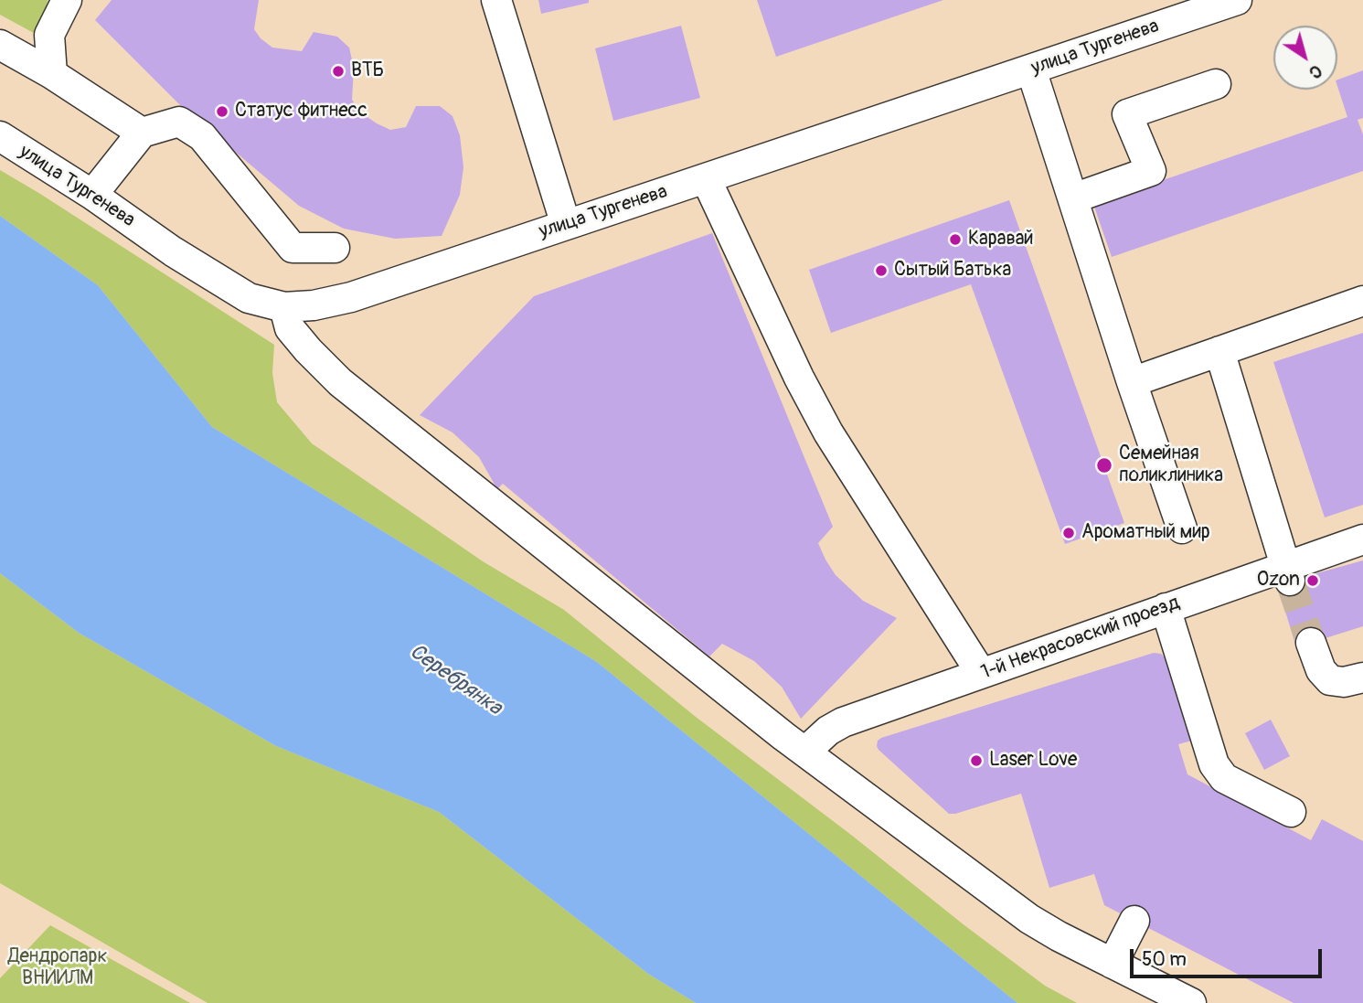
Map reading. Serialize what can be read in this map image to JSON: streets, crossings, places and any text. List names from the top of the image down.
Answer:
{
  "streets": {
    "street": ["улица Тургенева", "1-й Некрасовский проезд"]
  },
  "water": ["Серебрянка"],
  "parks": ["Дендропарк ВНИИЛМ"],
  "places": [
    "ВТБ",
    "Статус фитнесс",
    "Каравай",
    "Сытый Батька",
    "Семейная поликлиника",
    "Ароматный мир",
    "Ozon",
    "Laser Love"
  ],
  "scale_bar": "50 m",
  "north": "bottom right"
}
